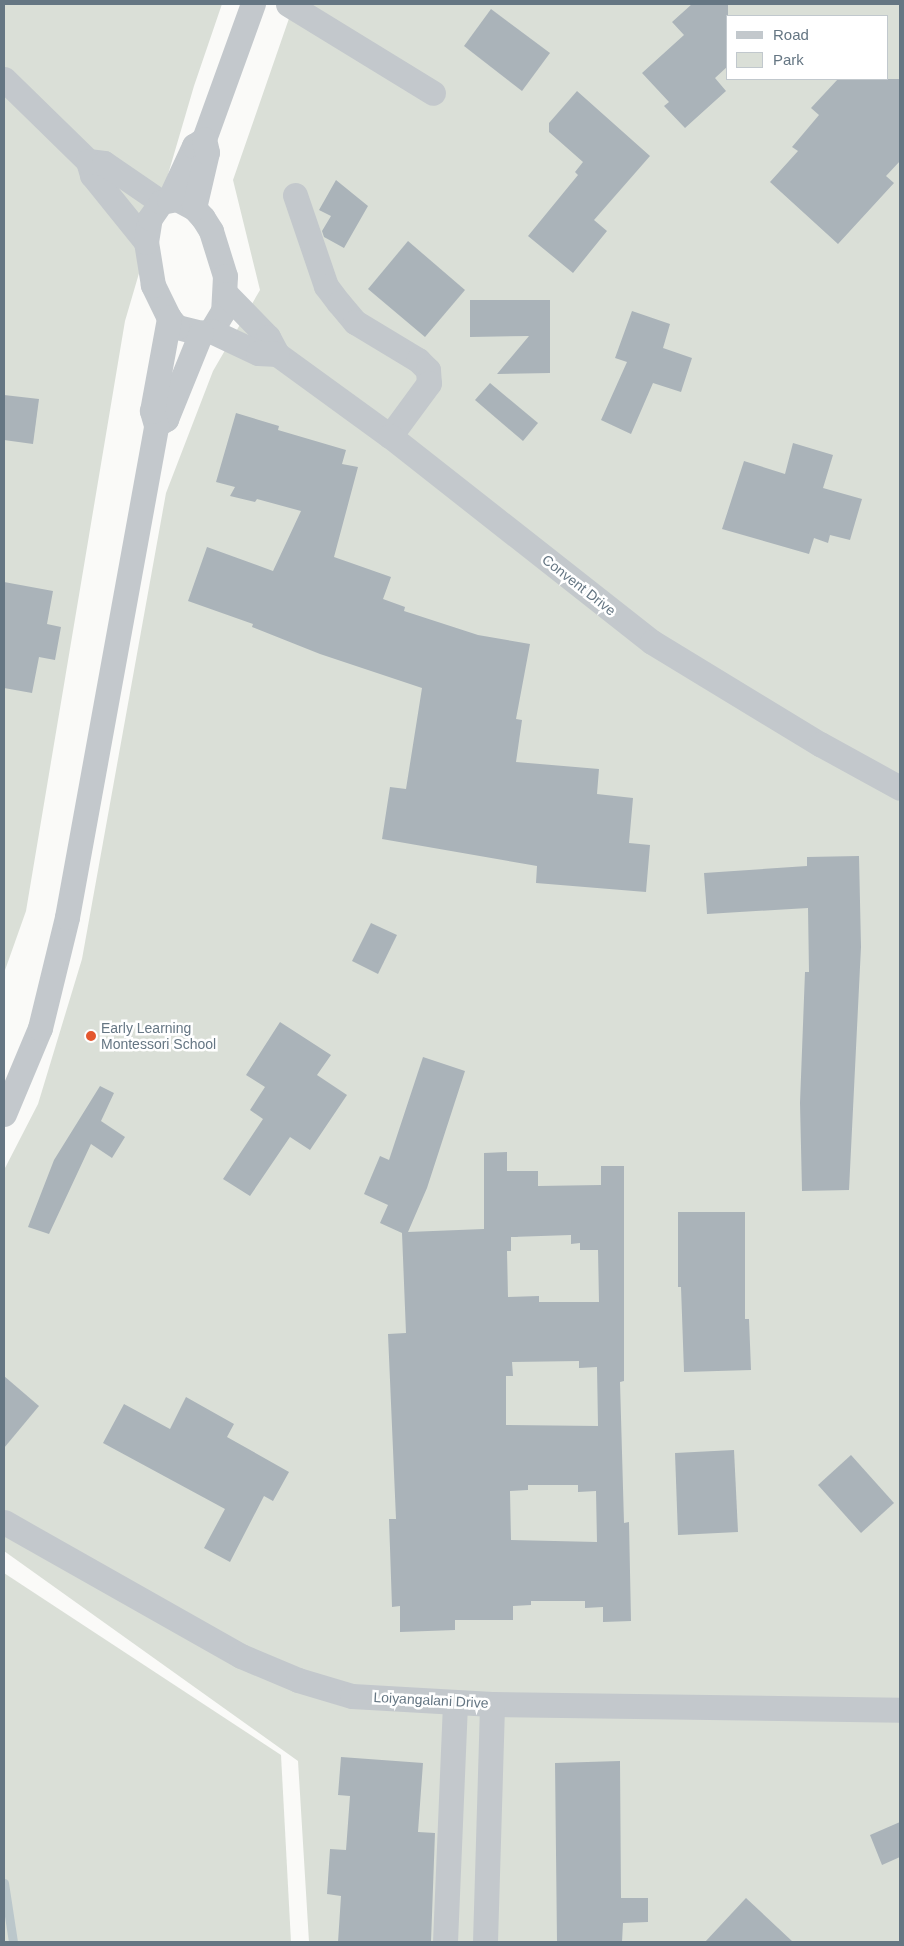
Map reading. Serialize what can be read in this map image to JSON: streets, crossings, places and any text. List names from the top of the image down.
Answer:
{
  "streets": {
    "street": ["Convent Drive", "Loiyangalani Drive"]
  },
  "places": ["Early Learning Montessori School"],
  "legend": ["Road", "Park"]
}
